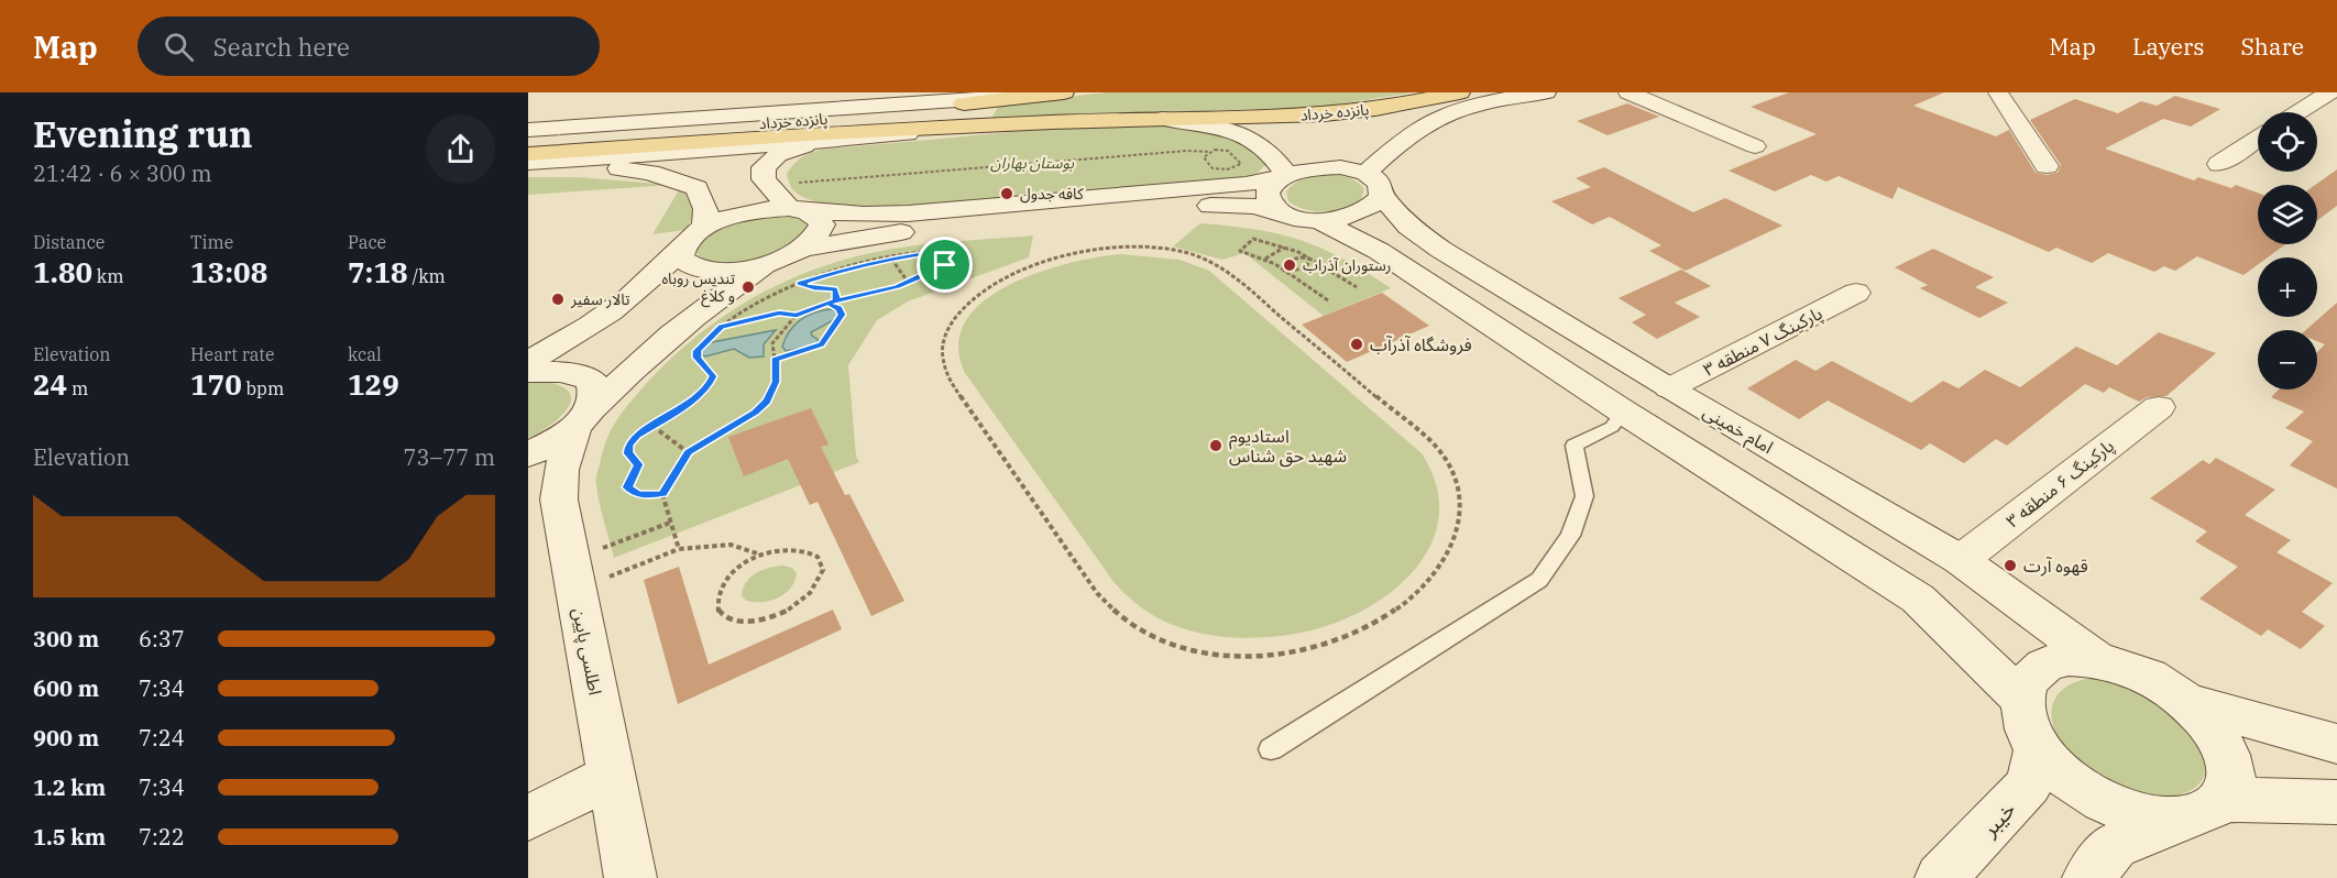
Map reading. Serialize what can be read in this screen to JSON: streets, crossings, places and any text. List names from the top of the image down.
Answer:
{
  "streets": {
    "main road": ["پانزده خرداد"],
    "street": [
      "پارکینگ ۷ منطقه ۳",
      "امام خمینی",
      "پارکینگ ۶ منطقه ۳",
      "اطلسی پایین",
      "خیبر"
    ]
  },
  "crossings": [
    ["پارکینگ ۷ منطقه ۳", "امام خمینی"],
    ["امام خمینی", "پارکینگ ۶ منطقه ۳"],
    ["امام خمینی", "خیبر"]
  ],
  "parks": ["بوستان بهاران"],
  "places": [
    "کافه جدول",
    "رستوران آذراب",
    "تندیس روباه و کلاغ",
    "تالار سفیر",
    "فروشگاه آذرآب",
    "استادیوم شهید حق شناس",
    "قهوه آرت"
  ],
  "page": {
    "header": "Map",
    "search": "Search here",
    "nav": ["Map", "Layers", "Share"],
    "heading": ["Evening run", "21:42 · 6 × 300 m"],
    "map_buttons": ["+", "−"],
    "stats": [
      ["Distance", "1.80 km"],
      ["Time", "13:08"],
      ["Pace", "7:18 /km"],
      ["Elevation", "24 m"],
      ["Heart rate", "170 bpm"],
      ["kcal", "129"]
    ],
    "chart": ["Elevation", "73–77 m"],
    "list": [
      {
        "name": "300 m",
        "note": "6:37"
      },
      {
        "name": "600 m",
        "note": "7:34"
      },
      {
        "name": "900 m",
        "note": "7:24"
      },
      {
        "name": "1.2 km",
        "note": "7:34"
      },
      {
        "name": "1.5 km",
        "note": "7:22"
      }
    ]
  }
}
